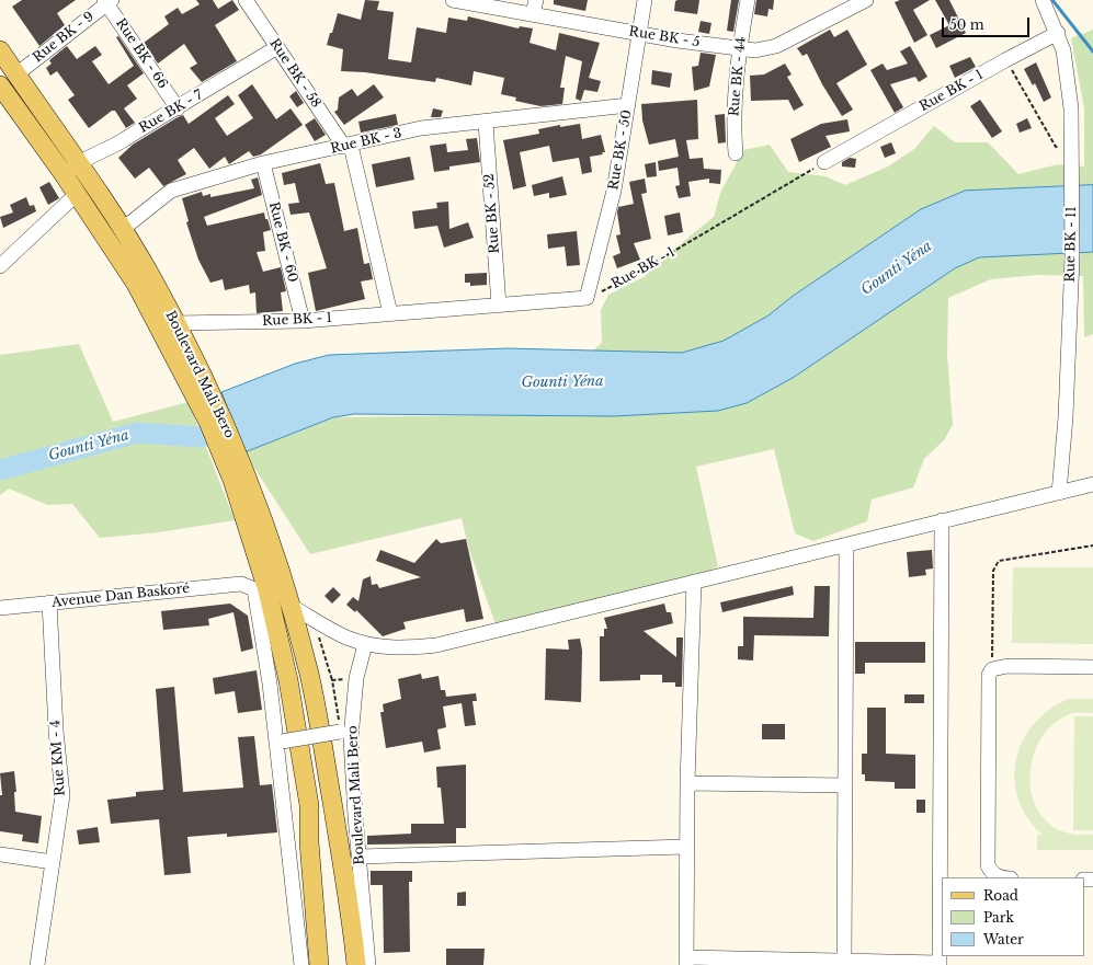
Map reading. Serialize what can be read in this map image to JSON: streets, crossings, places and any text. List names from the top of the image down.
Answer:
{
  "streets": {
    "main road": ["Boulevard Mali Bero"],
    "street": [
      "Rue BK - 9",
      "Rue BK - 5",
      "Rue BK - 66",
      "Rue BK - 58",
      "Rue BK - 44",
      "Rue BK - 1",
      "Rue BK - 7",
      "Rue BK - 3",
      "Rue BK - 50",
      "Rue BK - 52",
      "Rue BK - 60",
      "Rue BK - 11",
      "Avenue Dan Baskoré",
      "Rue KM - 4"
    ]
  },
  "crossings": [
    ["Rue BK - 9", "Rue BK - 66"],
    ["Rue BK - 9", "Boulevard Mali Bero"],
    ["Rue BK - 5", "Rue BK - 44"],
    ["Rue BK - 5", "Rue BK - 50"],
    ["Rue BK - 66", "Rue BK - 7"],
    ["Rue BK - 58", "Rue BK - 1"],
    ["Rue BK - 58", "Rue BK - 7"],
    ["Rue BK - 58", "Rue BK - 3"],
    ["Rue BK - 1", "Rue BK - 50"],
    ["Rue BK - 1", "Rue BK - 52"],
    ["Rue BK - 1", "Rue BK - 60"],
    ["Rue BK - 1", "Rue BK - 11"],
    ["Rue BK - 1", "Boulevard Mali Bero"],
    ["Rue BK - 7", "Boulevard Mali Bero"],
    ["Rue BK - 3", "Rue BK - 50"],
    ["Rue BK - 3", "Rue BK - 52"],
    ["Rue BK - 3", "Rue BK - 60"],
    ["Rue BK - 3", "Boulevard Mali Bero"],
    ["Boulevard Mali Bero", "Avenue Dan Baskoré"],
    ["Avenue Dan Baskoré", "Rue KM - 4"]
  ],
  "water": ["Gounti Yéna"],
  "legend": ["Road", "Park", "Water"],
  "scale_bar": "50 m"
}
